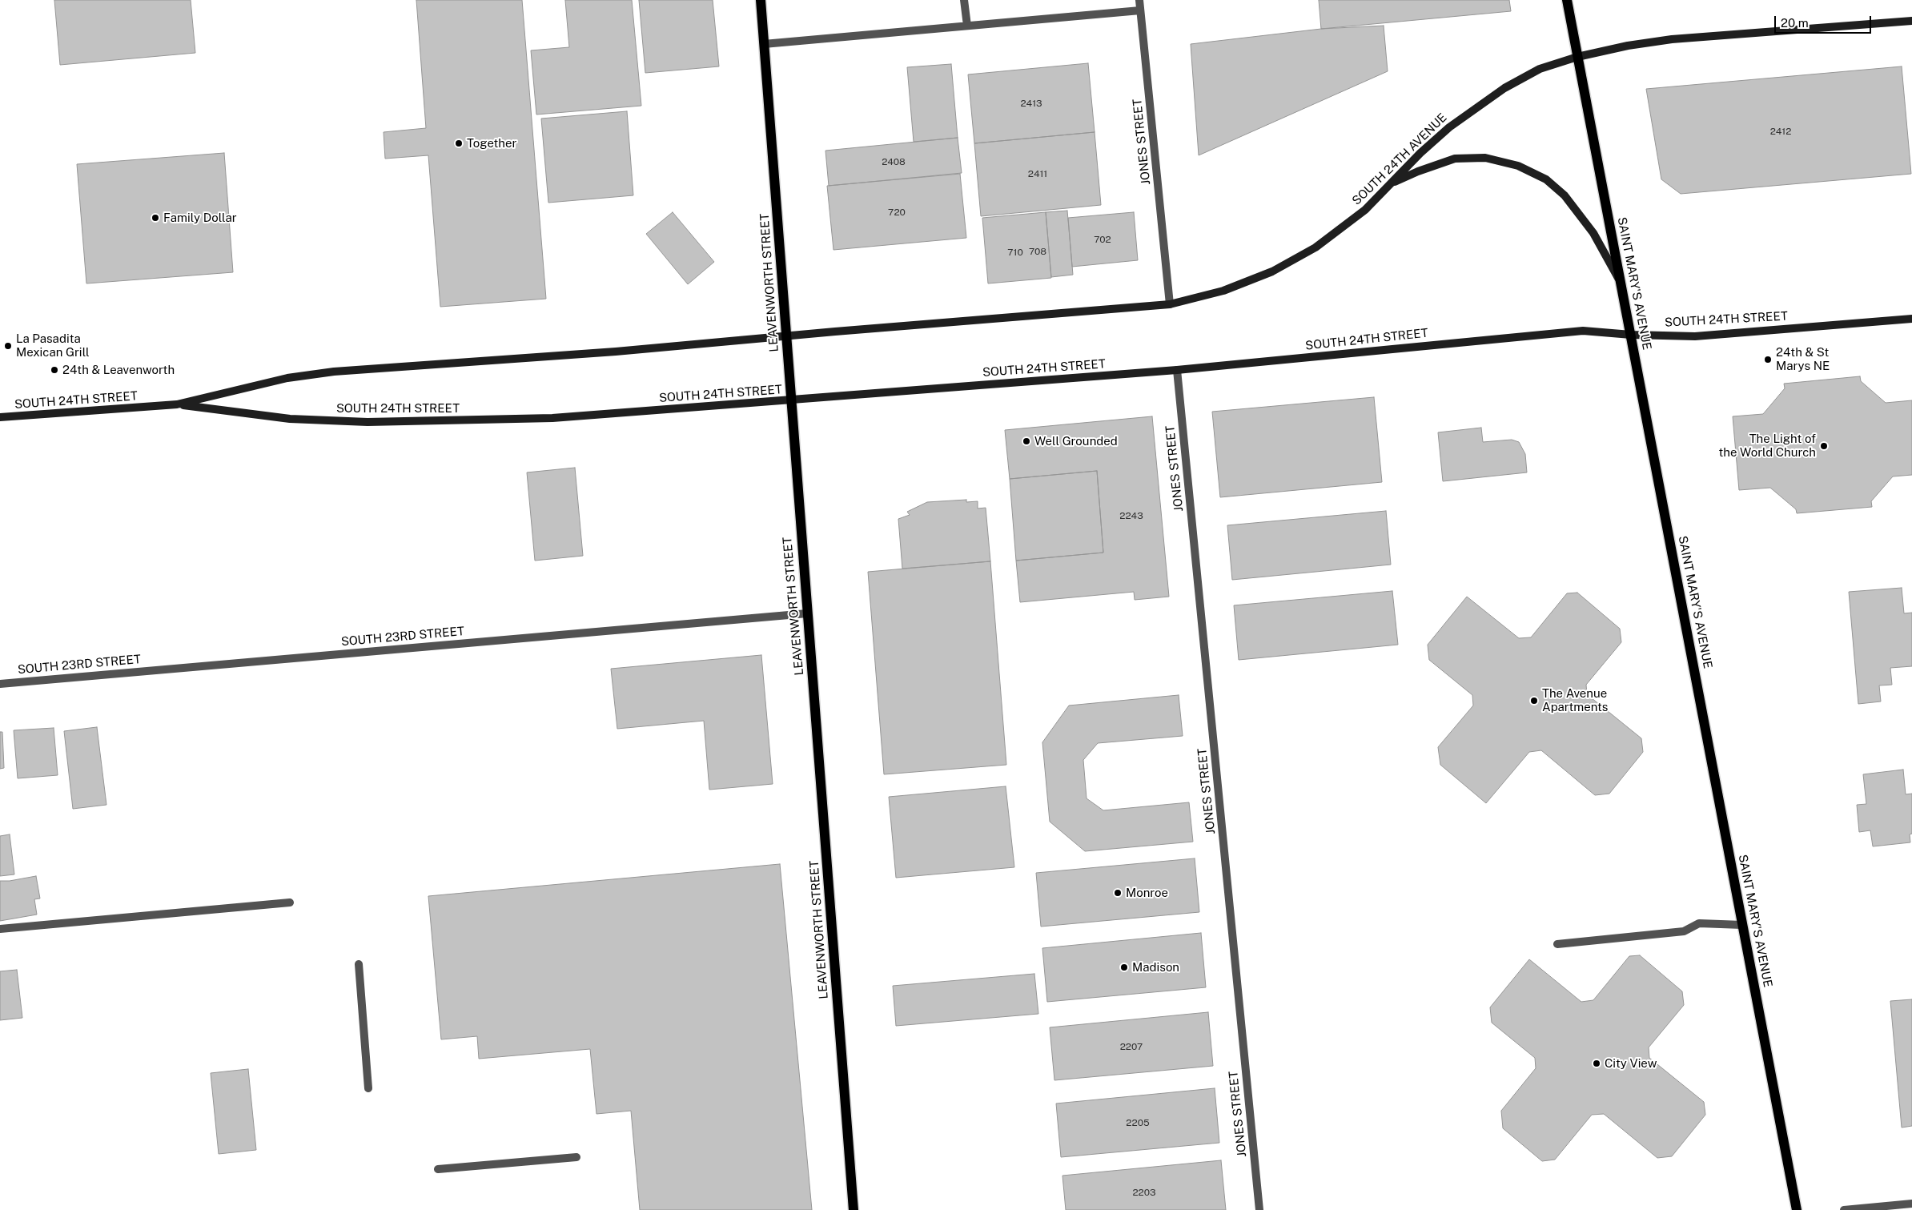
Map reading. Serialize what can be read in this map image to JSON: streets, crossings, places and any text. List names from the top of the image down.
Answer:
{
  "streets": {
    "main road": [
      "SOUTH 24TH AVENUE",
      "LEAVENWORTH STREET",
      "SAINT MARY'S AVENUE",
      "SOUTH 24TH STREET"
    ],
    "street": ["JONES STREET", "SOUTH 23RD STREET"]
  },
  "crossings": [
    ["JONES STREET", "SOUTH 24TH AVENUE"],
    ["JONES STREET", "SOUTH 24TH STREET"],
    ["SOUTH 24TH AVENUE", "SAINT MARY'S AVENUE"],
    ["SOUTH 24TH AVENUE", "SOUTH 24TH STREET"],
    ["LEAVENWORTH STREET", "SOUTH 24TH STREET"],
    ["LEAVENWORTH STREET", "SOUTH 23RD STREET"],
    ["SAINT MARY'S AVENUE", "SOUTH 24TH STREET"]
  ],
  "places": [
    "Together",
    "Family Dollar",
    "La Pasadita Mexican Grill",
    "24th & St Marys NE",
    "24th & Leavenworth",
    "Well Grounded",
    "The Light of the World Church",
    "The Avenue Apartments",
    "Monroe",
    "Madison",
    "City View"
  ],
  "house_numbers": [
    "2413",
    "2412",
    "2408",
    "2411",
    "720",
    "702",
    "708",
    "710",
    "2243",
    "2207",
    "2205",
    "2203"
  ],
  "scale_bar": "20 m"
}
